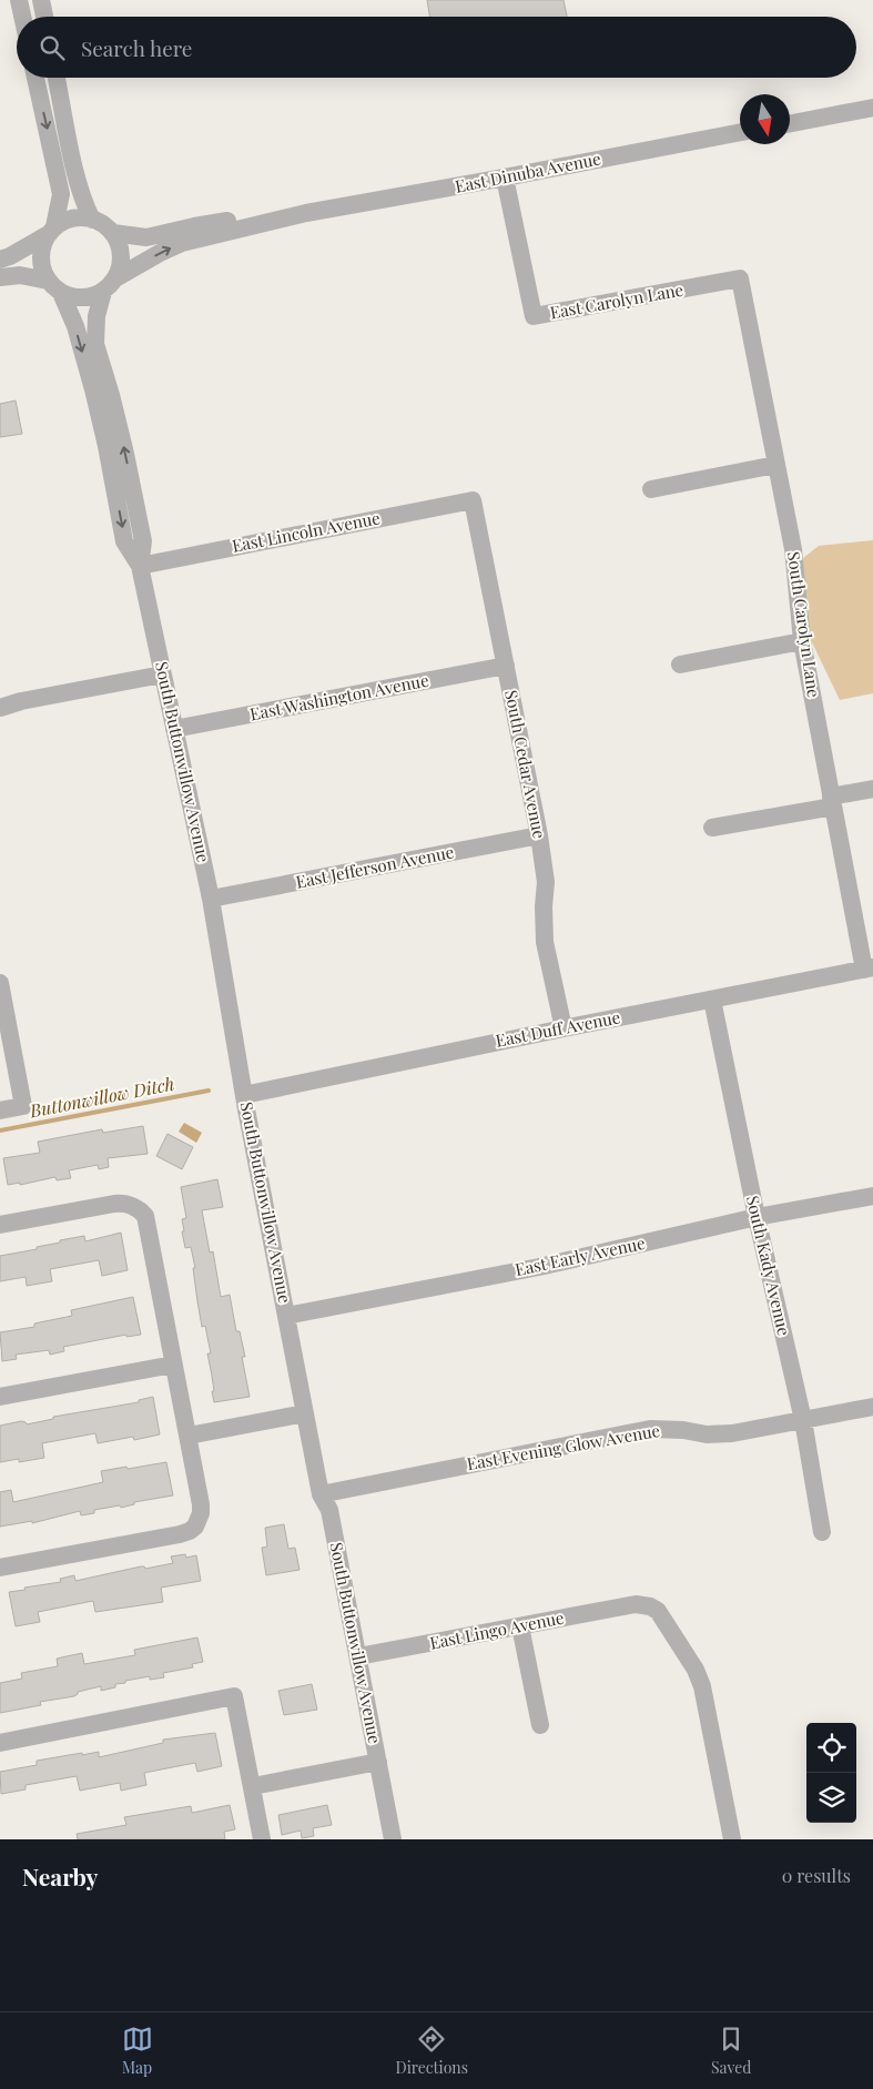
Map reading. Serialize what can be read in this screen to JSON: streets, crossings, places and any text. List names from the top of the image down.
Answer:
{
  "streets": {
    "street": [
      "East Dinuba Avenue",
      "East Carolyn Lane",
      "East Lincoln Avenue",
      "South Carolyn Lane",
      "East Washington Avenue",
      "South Buttonwillow Avenue",
      "South Cedar Avenue",
      "East Jefferson Avenue",
      "East Duff Avenue",
      "East Early Avenue",
      "South Kady Avenue",
      "East Evening Glow Avenue",
      "East Lingo Avenue"
    ]
  },
  "crossings": [
    ["East Dinuba Avenue", "East Carolyn Lane"],
    ["East Dinuba Avenue", "South Buttonwillow Avenue"],
    ["East Carolyn Lane", "South Carolyn Lane"],
    ["East Lincoln Avenue", "South Buttonwillow Avenue"],
    ["East Lincoln Avenue", "South Cedar Avenue"],
    ["South Carolyn Lane", "East Duff Avenue"],
    ["East Washington Avenue", "South Buttonwillow Avenue"],
    ["East Washington Avenue", "South Cedar Avenue"],
    ["South Buttonwillow Avenue", "East Jefferson Avenue"],
    ["South Buttonwillow Avenue", "East Duff Avenue"],
    ["South Buttonwillow Avenue", "East Early Avenue"],
    ["South Buttonwillow Avenue", "East Evening Glow Avenue"],
    ["South Buttonwillow Avenue", "East Lingo Avenue"],
    ["South Cedar Avenue", "East Jefferson Avenue"],
    ["South Cedar Avenue", "East Duff Avenue"],
    ["East Duff Avenue", "South Kady Avenue"],
    ["East Early Avenue", "South Kady Avenue"],
    ["South Kady Avenue", "East Evening Glow Avenue"]
  ],
  "water": ["Buttonwillow Ditch"],
  "north": "bottom",
  "page": {
    "search": "Search here",
    "heading": ["Nearby", "0 results"],
    "nav": ["Map", "Directions", "Saved"]
  }
}
